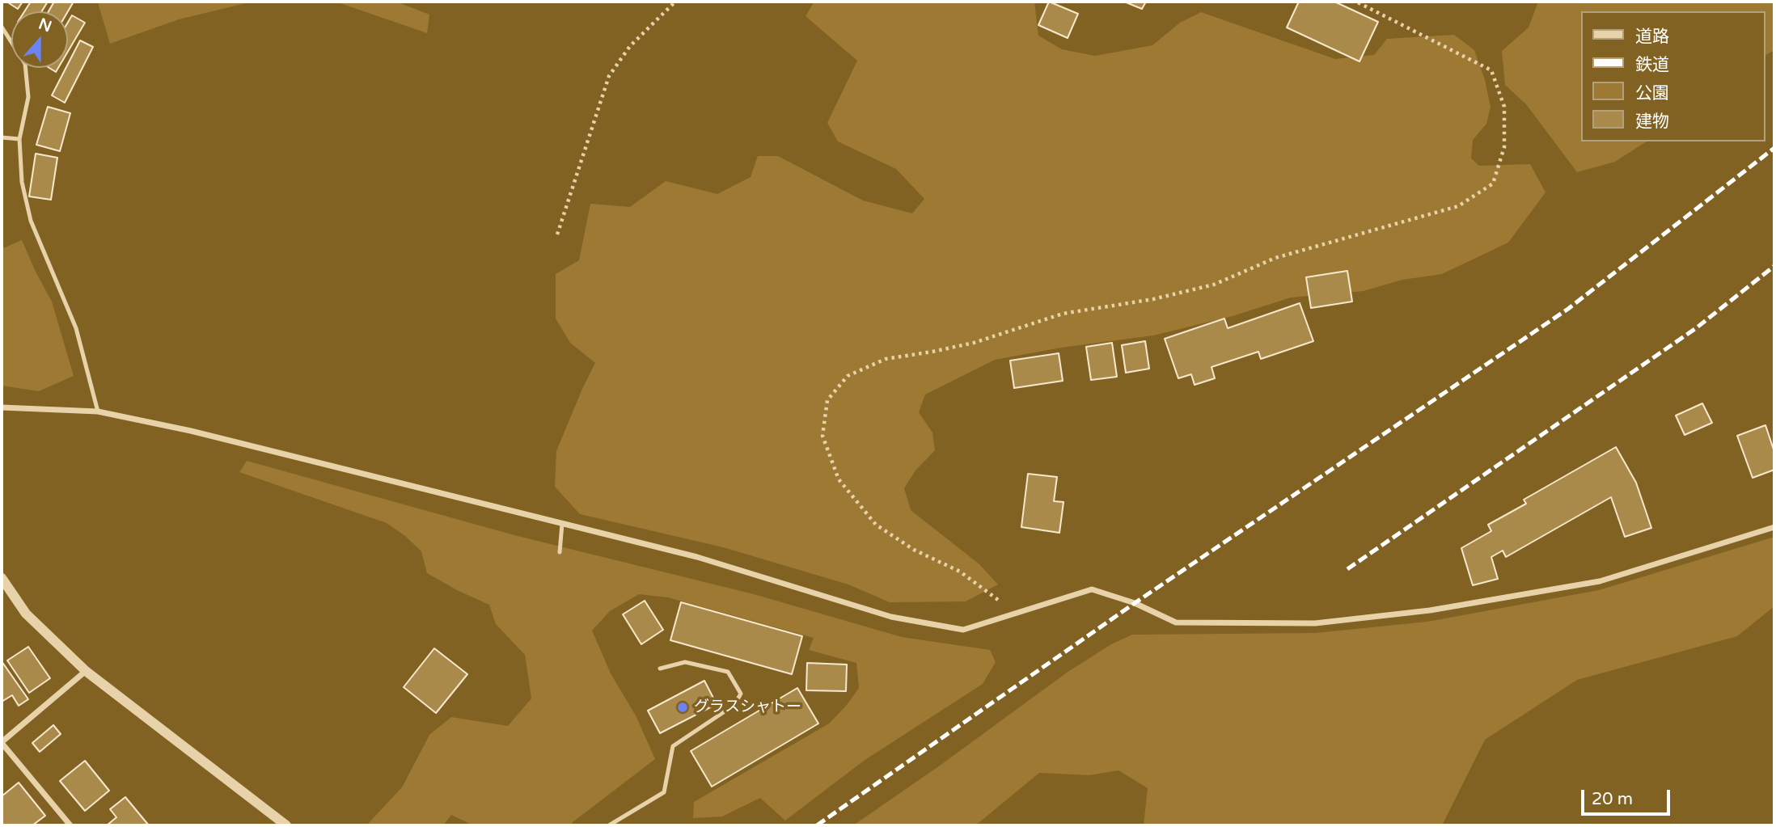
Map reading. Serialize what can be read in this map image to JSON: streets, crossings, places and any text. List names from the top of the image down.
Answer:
{
  "places": ["グラスシャトー"],
  "legend": [
    "道路",
    "鉄道",
    "公園",
    "建物"
  ],
  "scale_bar": "20 m",
  "north": "top"
}
